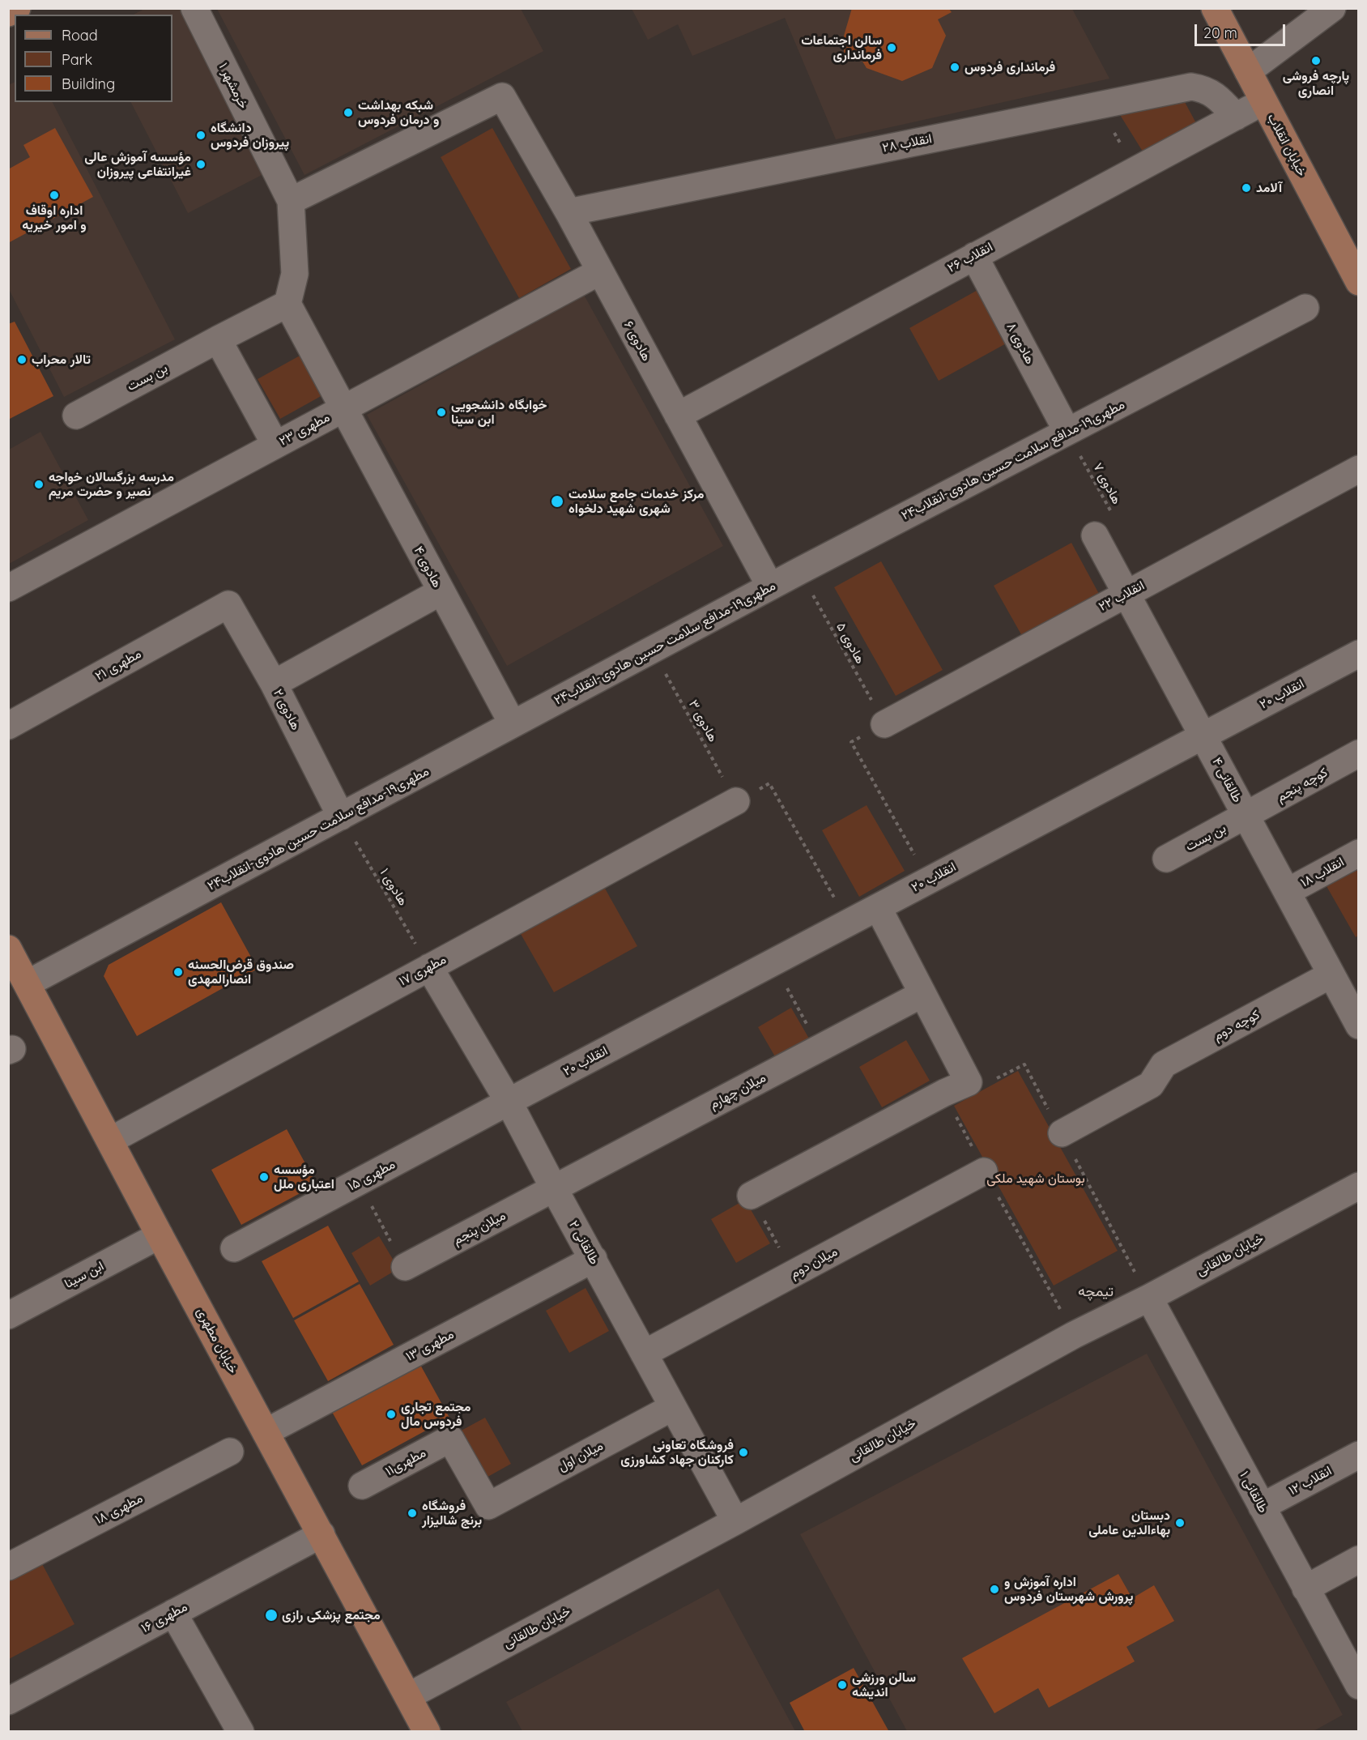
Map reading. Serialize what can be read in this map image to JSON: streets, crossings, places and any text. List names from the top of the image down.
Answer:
{
  "streets": {
    "main road": ["خیابان انقلاب", "خیابان مطهری"],
    "street": [
      "خرمشهر ۱",
      "انقلاب ۲۸",
      "انقلاب ۲۶",
      "هادوی ۶",
      "هادوی ۸",
      "بن بست",
      "مطهری ۲۳",
      "مطهری۱۹-مدافع سلامت حسین هادوی-انقلاب۲۴",
      "هادوی ۴",
      "انقلاب ۲۲",
      "مطهری ۲۱",
      "انقلاب ۲۰",
      "هادوی ۲",
      "طالقانی ۴",
      "کوچه پنجم",
      "انقلاب ۱۸",
      "مطهری ۱۷",
      "کوچه دوم",
      "میلان چهارم",
      "مطهری ۱۵",
      "میلان پنجم",
      "طالقانی ۲",
      "خیابان طالقانی",
      "میلان دوم",
      "ابن سینا",
      "مطهری ۱۳",
      "میلان اول",
      "مطهری۱۱",
      "انقلاب ۱۲",
      "طالقانی ۱",
      "مطهری ۱۸",
      "مطهری ۱۶"
    ],
    "path": [
      "هادوی ۷",
      "هادوی ۵",
      "هادوی ۳",
      "هادوی ۱"
    ]
  },
  "crossings": [
    ["خرمشهر ۱", "هادوی ۶"],
    ["خرمشهر ۱", "بن بست"],
    ["خرمشهر ۱", "هادوی ۴"],
    ["انقلاب ۲۸", "انقلاب ۲۶"],
    ["انقلاب ۲۸", "هادوی ۶"],
    ["خیابان انقلاب", "انقلاب ۲۶"],
    ["انقلاب ۲۶", "هادوی ۶"],
    ["انقلاب ۲۶", "هادوی ۸"],
    ["هادوی ۶", "مطهری ۲۳"],
    ["هادوی ۶", "مطهری۱۹-مدافع سلامت حسین هادوی-انقلاب۲۴"],
    ["هادوی ۸", "مطهری۱۹-مدافع سلامت حسین هادوی-انقلاب۲۴"],
    ["هادوی ۸", "هادوی ۷"],
    ["بن بست", "هادوی ۴"],
    ["بن بست", "طالقانی ۴"],
    ["بن بست", "کوچه پنجم"],
    ["مطهری ۲۳", "هادوی ۴"],
    ["مطهری۱۹-مدافع سلامت حسین هادوی-انقلاب۲۴", "هادوی ۷"],
    ["مطهری۱۹-مدافع سلامت حسین هادوی-انقلاب۲۴", "هادوی ۴"],
    ["مطهری۱۹-مدافع سلامت حسین هادوی-انقلاب۲۴", "هادوی ۵"],
    ["مطهری۱۹-مدافع سلامت حسین هادوی-انقلاب۲۴", "هادوی ۲"],
    ["مطهری۱۹-مدافع سلامت حسین هادوی-انقلاب۲۴", "هادوی ۳"],
    ["مطهری۱۹-مدافع سلامت حسین هادوی-انقلاب۲۴", "هادوی ۱"],
    ["مطهری۱۹-مدافع سلامت حسین هادوی-انقلاب۲۴", "خیابان مطهری"],
    ["هادوی ۷", "طالقانی ۴"],
    ["انقلاب ۲۲", "هادوی ۵"],
    ["انقلاب ۲۲", "طالقانی ۴"],
    ["مطهری ۲۱", "هادوی ۲"],
    ["انقلاب ۲۰", "طالقانی ۴"],
    ["انقلاب ۲۰", "مطهری ۱۵"],
    ["انقلاب ۲۰", "طالقانی ۲"],
    ["هادوی ۲", "هادوی ۱"],
    ["هادوی ۳", "مطهری ۱۷"],
    ["طالقانی ۴", "کوچه پنجم"],
    ["طالقانی ۴", "انقلاب ۱۸"],
    ["طالقانی ۴", "کوچه دوم"],
    ["هادوی ۱", "مطهری ۱۷"],
    ["هادوی ۱", "طالقانی ۲"],
    ["مطهری ۱۷", "طالقانی ۲"],
    ["مطهری ۱۷", "خیابان مطهری"],
    ["میلان چهارم", "میلان پنجم"],
    ["میلان چهارم", "طالقانی ۲"],
    ["مطهری ۱۵", "طالقانی ۲"],
    ["میلان پنجم", "طالقانی ۲"],
    ["طالقانی ۲", "خیابان طالقانی"],
    ["طالقانی ۲", "میلان دوم"],
    ["طالقانی ۲", "مطهری ۱۳"],
    ["طالقانی ۲", "میلان اول"],
    ["خیابان طالقانی", "خیابان مطهری"],
    ["خیابان طالقانی", "طالقانی ۱"],
    ["ابن سینا", "خیابان مطهری"],
    ["خیابان مطهری", "مطهری ۱۳"],
    ["خیابان مطهری", "مطهری ۱۶"],
    ["میلان اول", "مطهری۱۱"],
    ["انقلاب ۱۲", "طالقانی ۱"]
  ],
  "districts": ["تیمچه"],
  "parks": ["بوستان شهید ملکی"],
  "places": [
    "سالن اجتماعات فرمانداری",
    "پارچه فروشی انصاری",
    "فرمانداری فردوس",
    "شبکه بهداشت و درمان فردوس",
    "دانشگاه پیروزان فردوس",
    "مؤسسه آموزش عالی غیرانتفاعی پیروزان",
    "آلامد",
    "اداره اوقاف و امور خیریه",
    "تالار محراب",
    "خوابگاه دانشجویی ابن سینا",
    "مدرسه بزرگسالان خواجه نصیر و حضرت مریم",
    "مرکز خدمات جامع سلامت شهری شهید دلخواه",
    "صندوق قرض‌الحسنه انصارالمهدی",
    "مؤسسه اعتباری ملل",
    "مجتمع تجاری فردوس مال",
    "فروشگاه تعاونی کارکنان جهاد کشاورزی",
    "فروشگاه برنج شالیزار",
    "دبستان بهاءالدین عاملی",
    "اداره آموزش و پرورش شهرستان فردوس",
    "مجتمع پزشکی رازی",
    "سالن ورزشی اندیشه"
  ],
  "legend": ["Road", "Park", "Building"],
  "scale_bar": "20 m"
}
